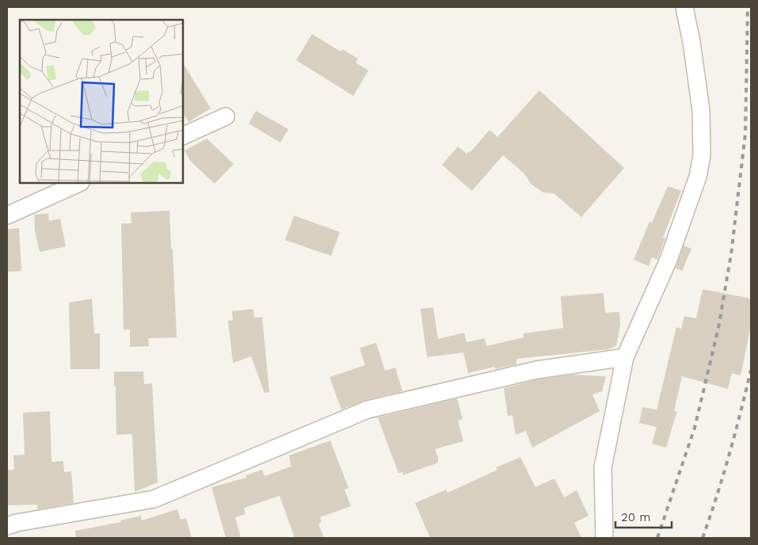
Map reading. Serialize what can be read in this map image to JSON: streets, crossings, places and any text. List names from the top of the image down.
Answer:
{
  "scale_bar": "20 m"
}
